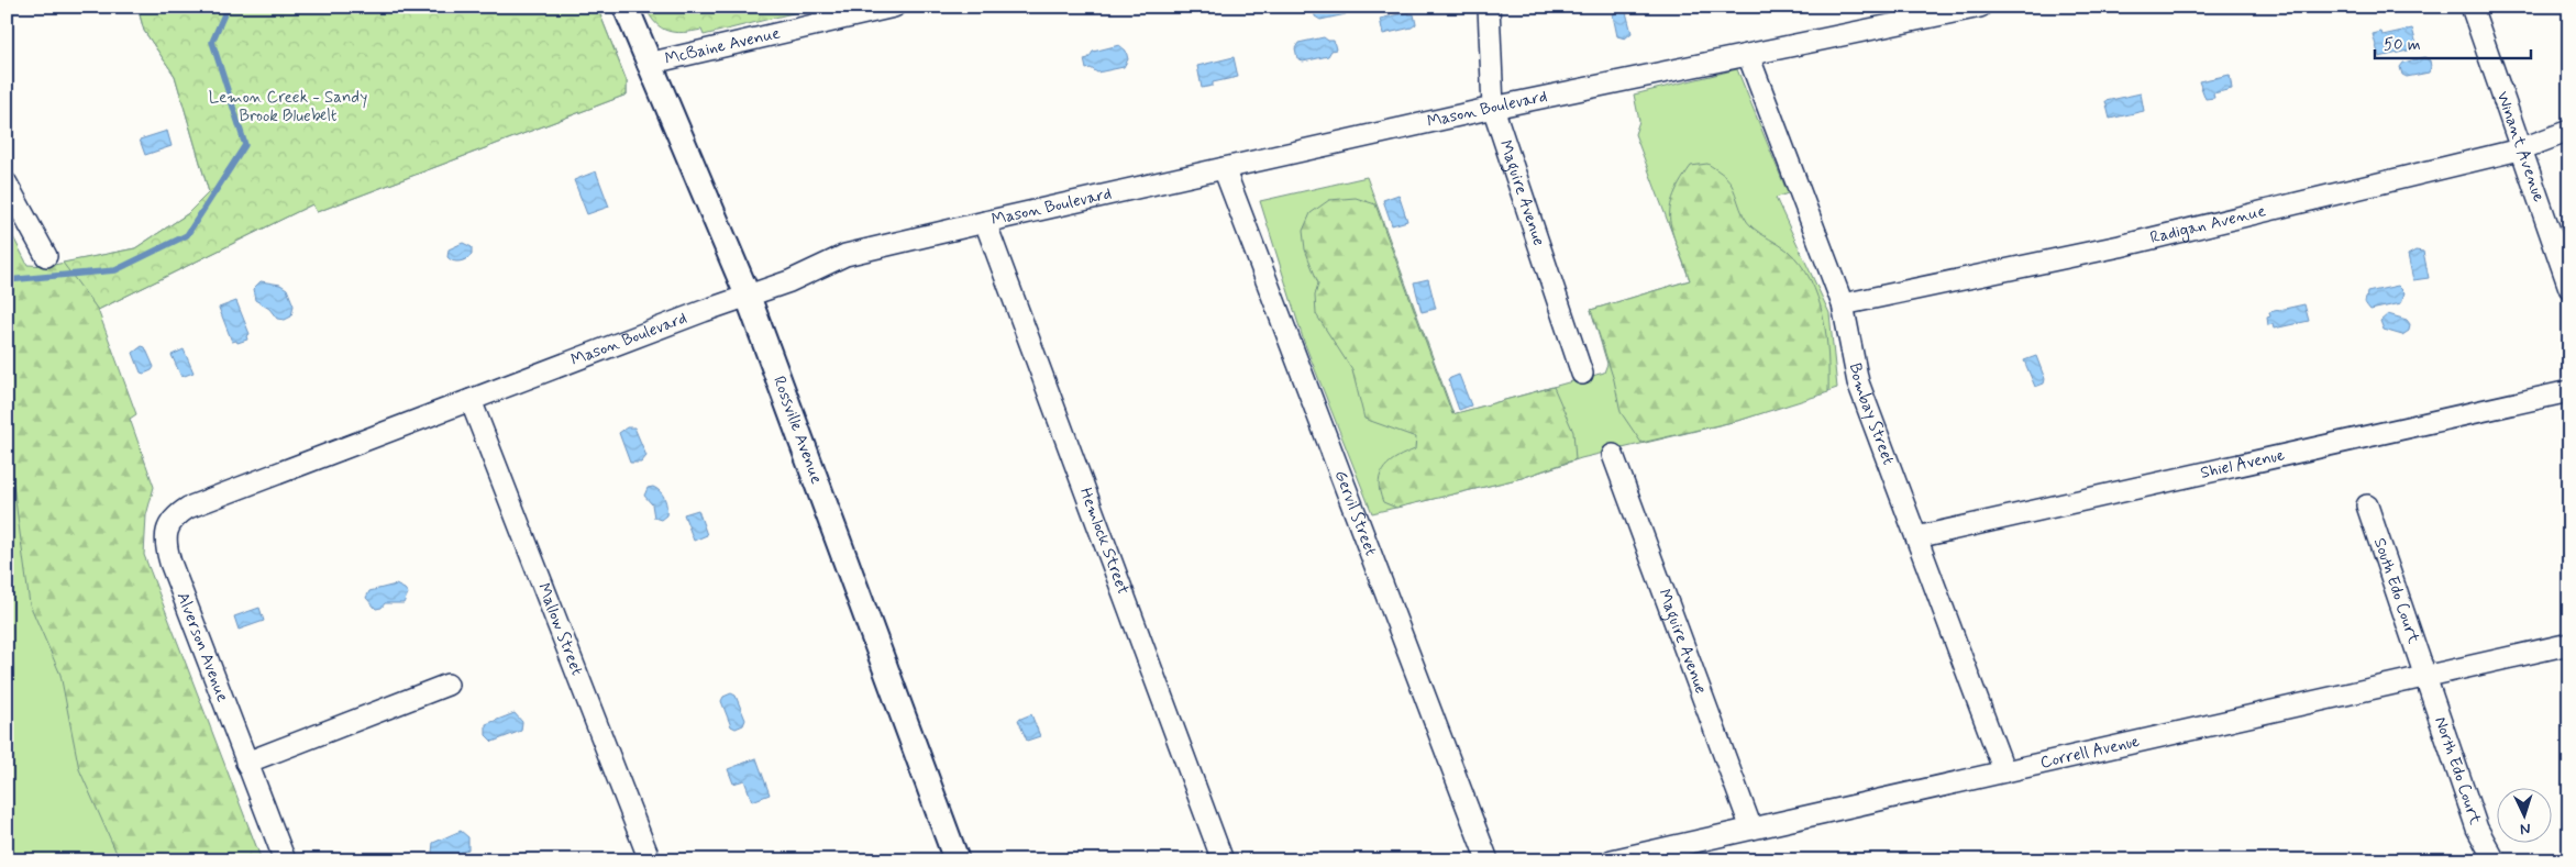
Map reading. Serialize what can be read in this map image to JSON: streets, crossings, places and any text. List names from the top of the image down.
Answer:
{
  "streets": {
    "street": [
      "McBaine Avenue",
      "Mason Boulevard",
      "Winant Avenue",
      "Maguire Avenue",
      "Radigan Avenue",
      "Bombay Street",
      "Rossville Avenue",
      "Shiel Avenue",
      "Gervil Street",
      "Hemlock Street",
      "South Edo Court",
      "Mallow Street",
      "Alverson Avenue",
      "Correll Avenue",
      "North Edo Court"
    ]
  },
  "crossings": [
    ["McBaine Avenue", "Rossville Avenue"],
    ["Mason Boulevard", "Maguire Avenue"],
    ["Mason Boulevard", "Bombay Street"],
    ["Mason Boulevard", "Rossville Avenue"],
    ["Mason Boulevard", "Gervil Street"],
    ["Mason Boulevard", "Hemlock Street"],
    ["Mason Boulevard", "Mallow Street"],
    ["Mason Boulevard", "Alverson Avenue"],
    ["Winant Avenue", "Radigan Avenue"],
    ["Maguire Avenue", "Correll Avenue"],
    ["Radigan Avenue", "Bombay Street"],
    ["Bombay Street", "Shiel Avenue"],
    ["Bombay Street", "Correll Avenue"],
    ["South Edo Court", "Correll Avenue"],
    ["South Edo Court", "North Edo Court"],
    ["Correll Avenue", "North Edo Court"]
  ],
  "parks": ["Lemon Creek - Sandy Brook Bluebelt"],
  "scale_bar": "50 m",
  "north": "bottom"
}
